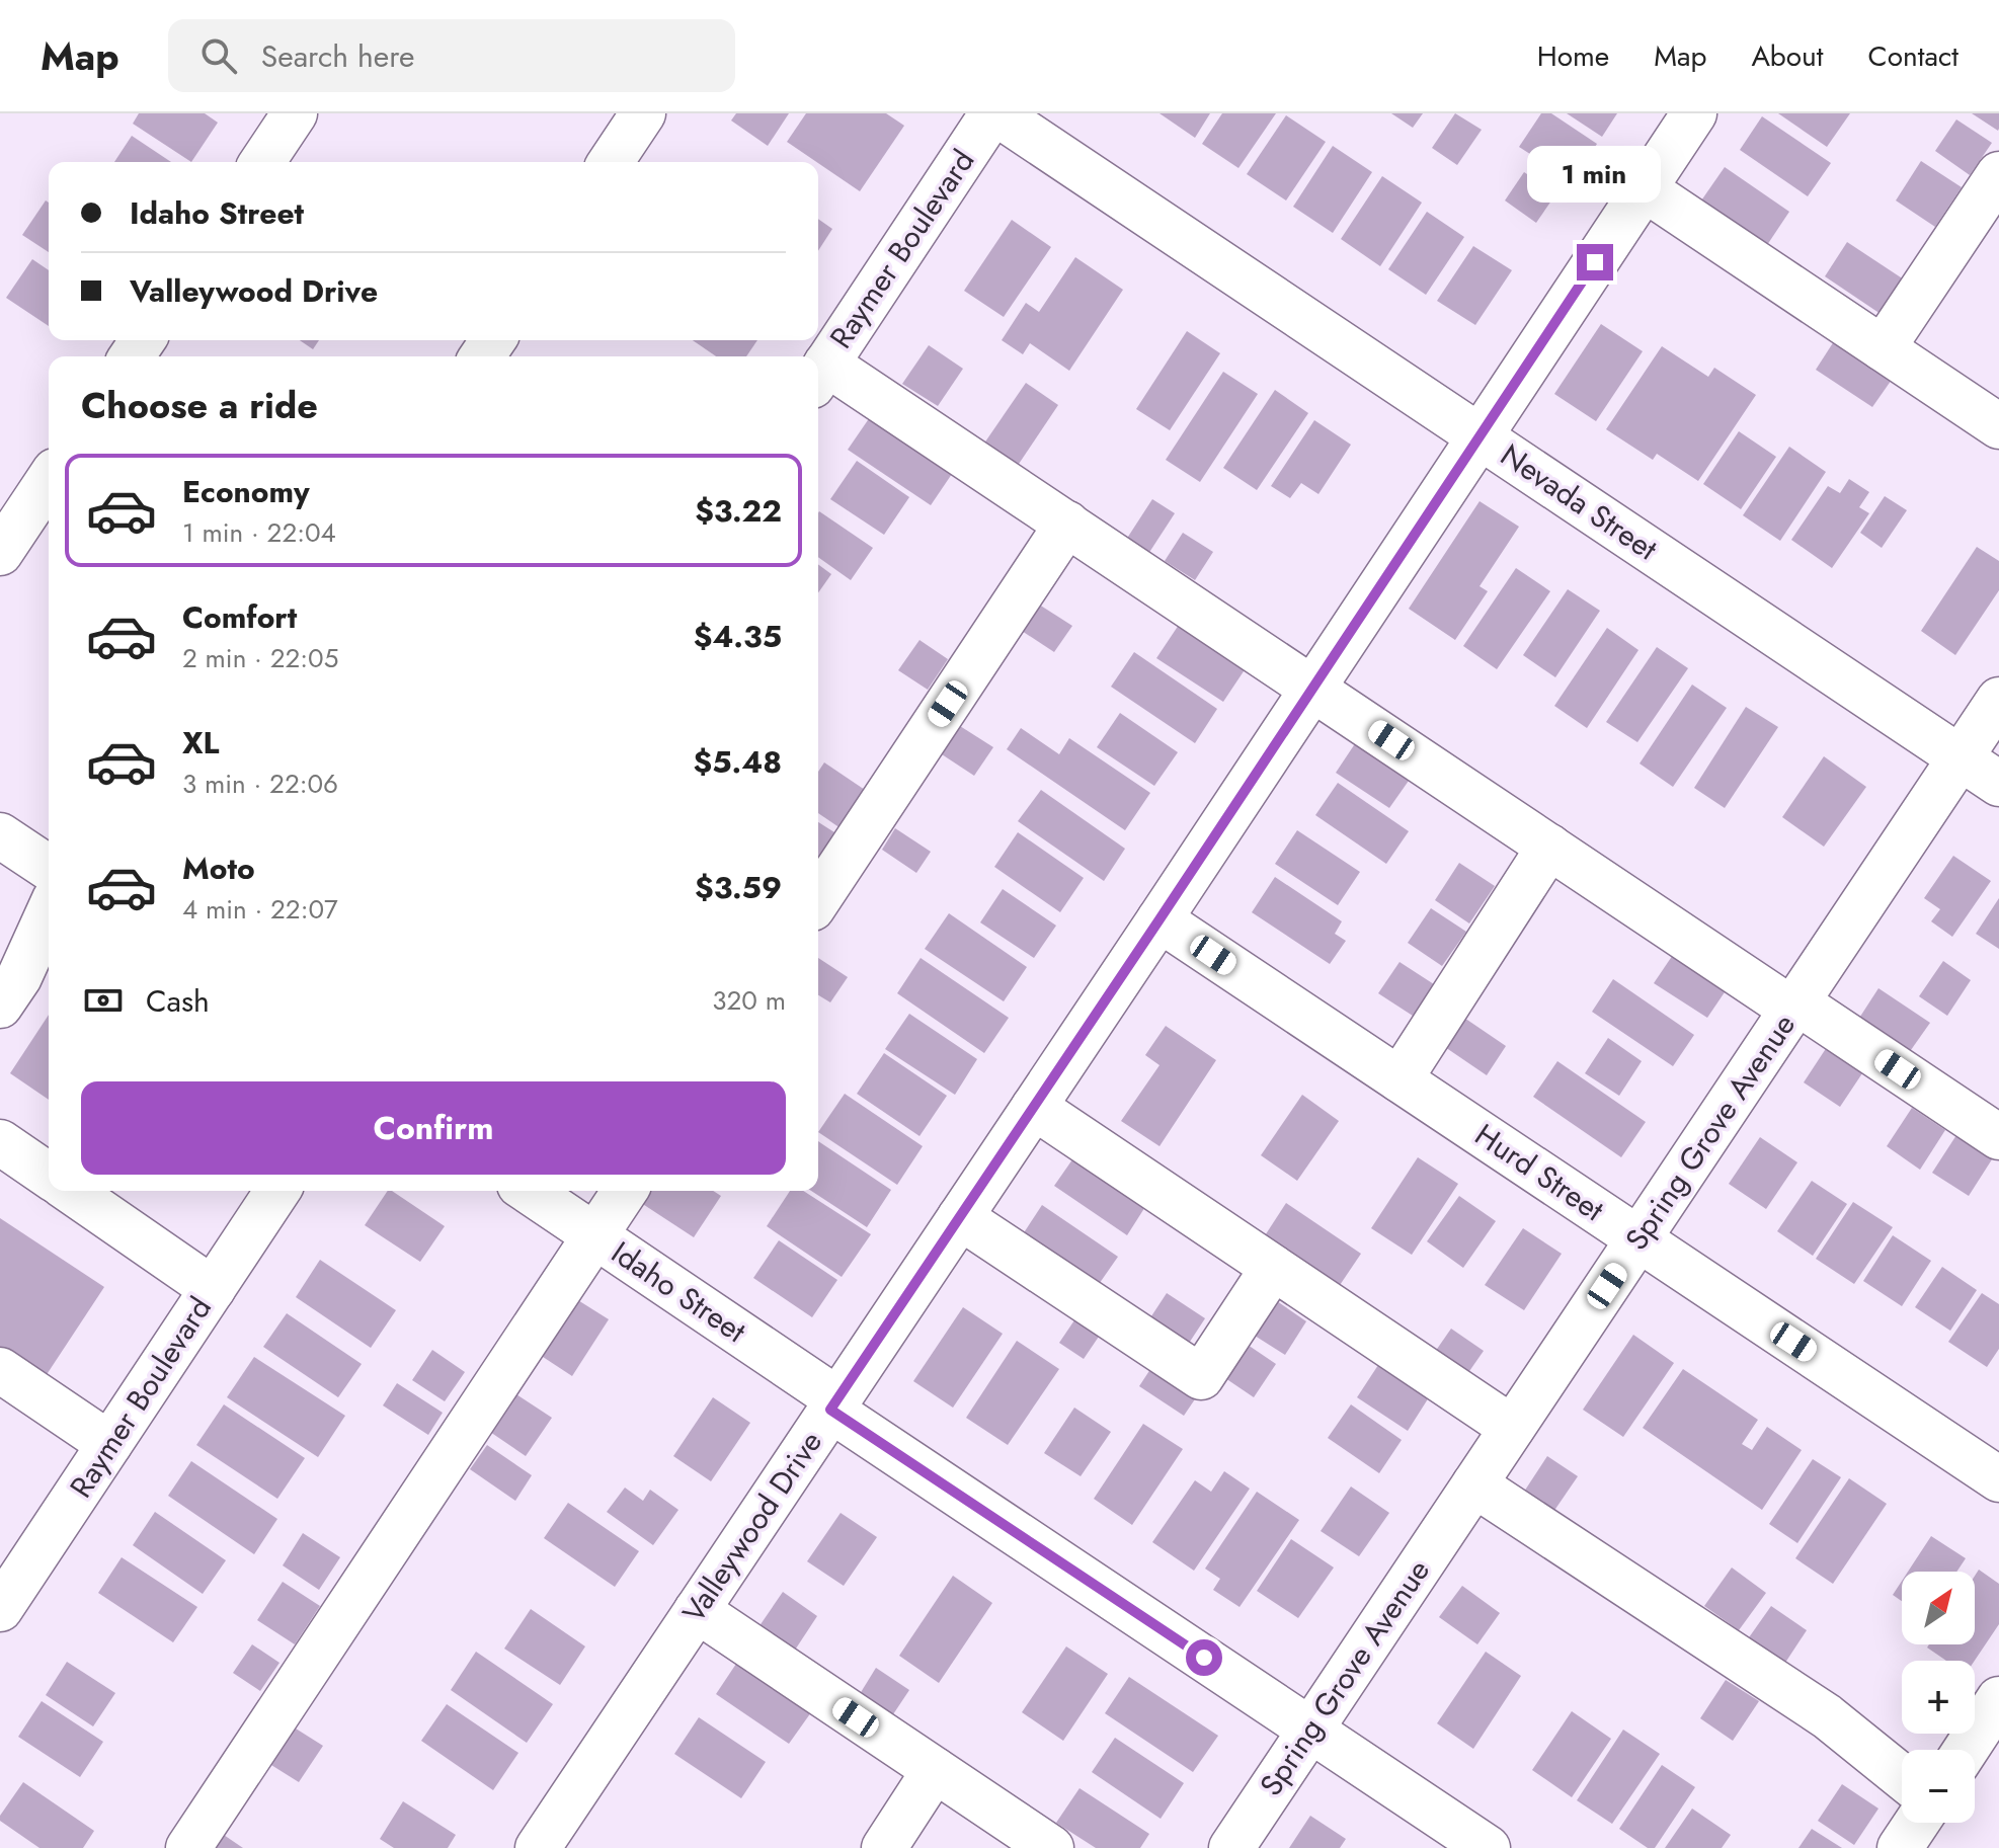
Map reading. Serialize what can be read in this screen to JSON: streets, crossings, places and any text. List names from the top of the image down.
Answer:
{
  "streets": {
    "street": [
      "Raymer Boulevard",
      "Nevada Street",
      "Spring Grove Avenue",
      "Hurd Street",
      "Idaho Street",
      "Valleywood Drive"
    ]
  },
  "crossings": [
    ["Raymer Boulevard", "Nevada Street"],
    ["Nevada Street", "Spring Grove Avenue"],
    ["Nevada Street", "Valleywood Drive"],
    ["Spring Grove Avenue", "Hurd Street"],
    ["Spring Grove Avenue", "Idaho Street"],
    ["Hurd Street", "Valleywood Drive"],
    ["Idaho Street", "Valleywood Drive"]
  ],
  "north": "top right",
  "page": {
    "header": "Map",
    "search": "Search here",
    "nav": [
      "Home",
      "Map",
      "About",
      "Contact"
    ],
    "bubble": "1 min",
    "banner": ["Idaho Street", "Valleywood Drive"],
    "heading": "Choose a ride",
    "list": [
      {
        "name": "Economy",
        "note": "1 min · 22:04",
        "value": "$3.22"
      },
      {
        "name": "Comfort",
        "note": "2 min · 22:05",
        "value": "$4.35"
      },
      {
        "name": "XL",
        "note": "3 min · 22:06",
        "value": "$5.48"
      },
      {
        "name": "Moto",
        "note": "4 min · 22:07",
        "value": "$3.59"
      }
    ],
    "pay": ["Cash", "320 m"],
    "buttons": "Confirm",
    "map_buttons": ["+", "−"]
  }
}
